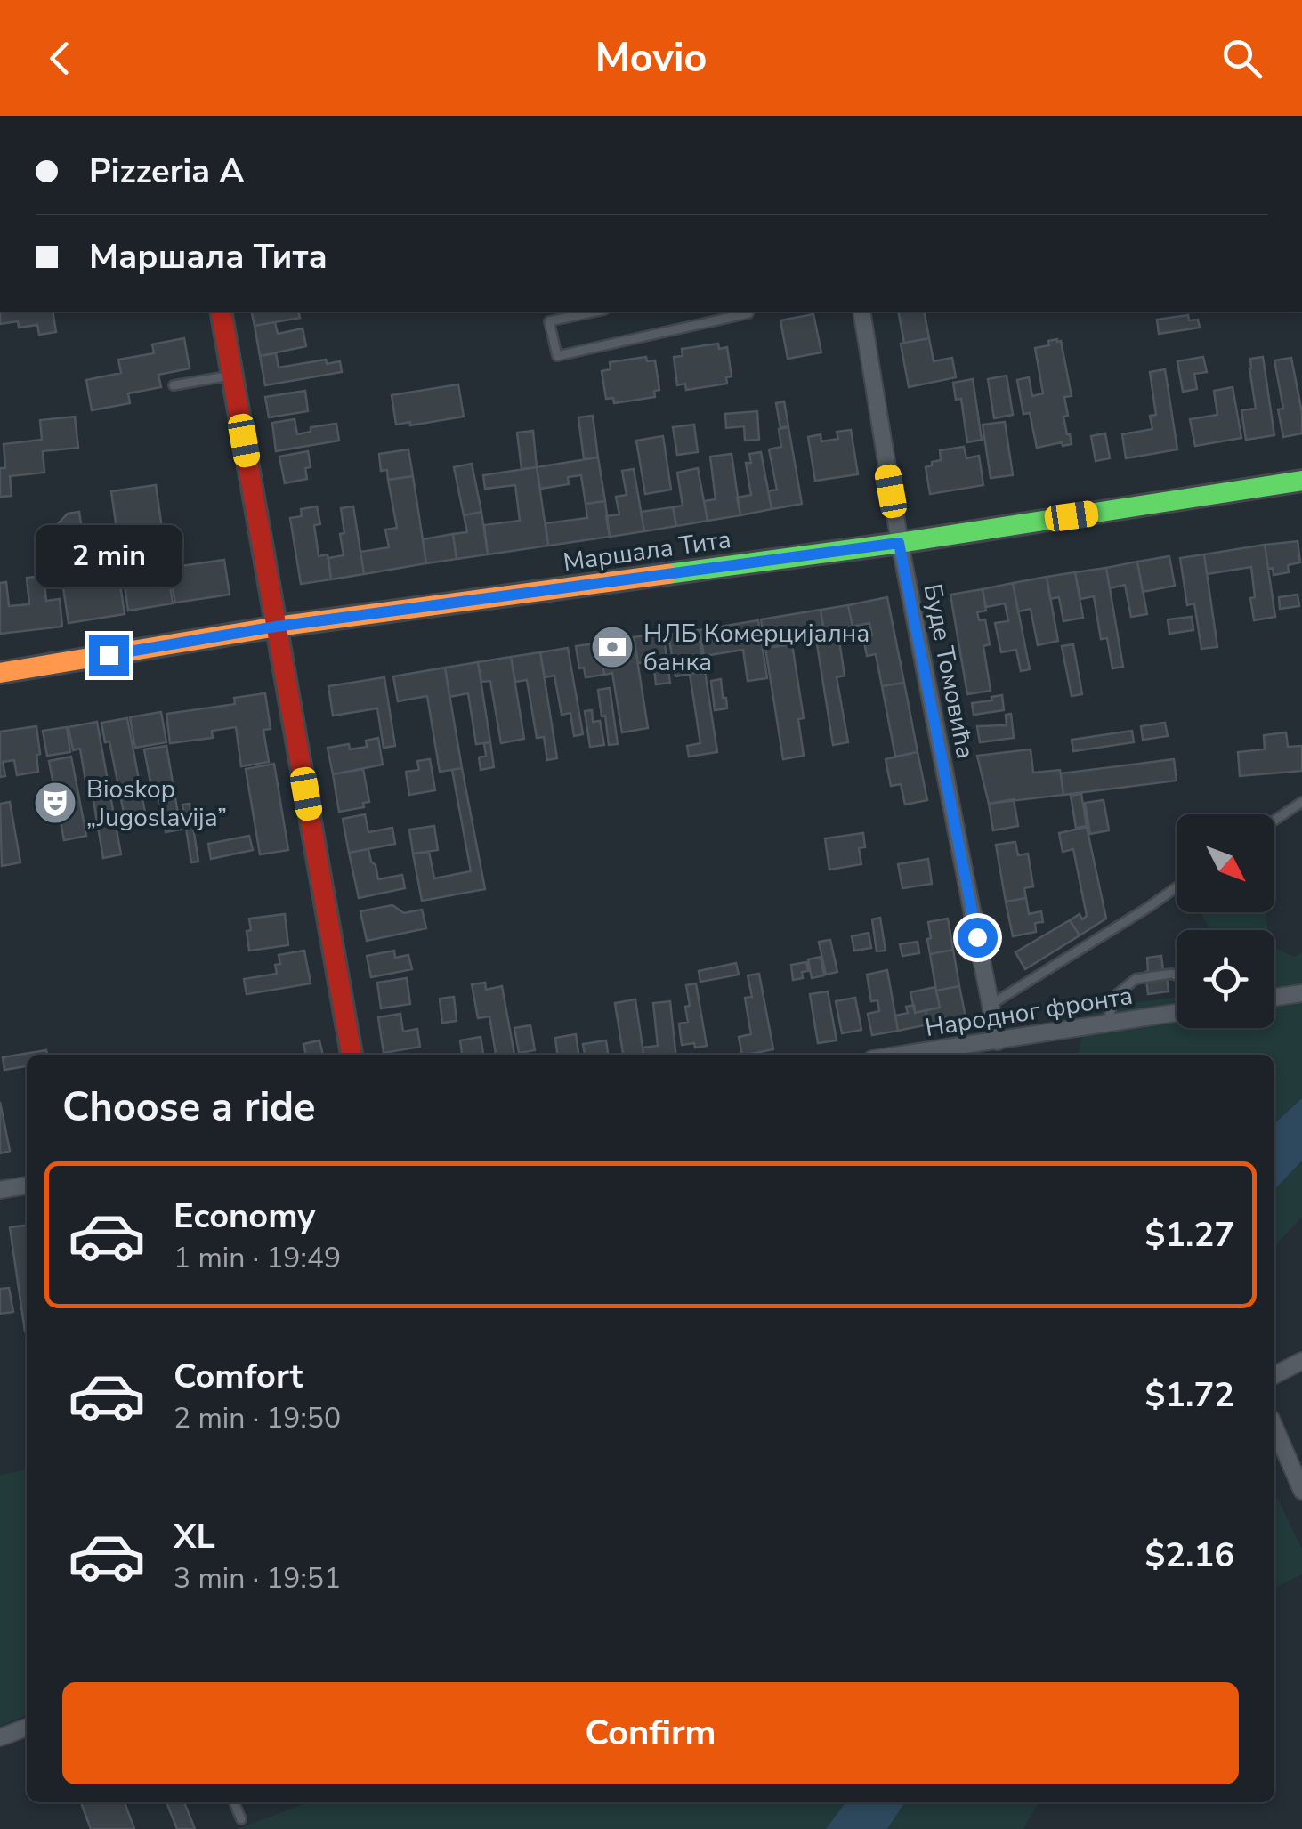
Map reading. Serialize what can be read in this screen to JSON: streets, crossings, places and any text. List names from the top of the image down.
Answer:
{
  "streets": {
    "street": ["Маршала Тита", "Буде Томовића", "Народног фронта"]
  },
  "crossings": [
    ["Маршала Тита", "Буде Томовића"],
    ["Буде Томовића", "Народног фронта"]
  ],
  "places": {
    "bank": ["НЛБ Комерцијална банка"],
    "theatre": ["Bioskop „Jugoslavija”"]
  },
  "north": "bottom right",
  "page": {
    "header": "Movio",
    "banner": ["Pizzeria A", "Маршала Тита"],
    "bubble": "2 min",
    "heading": "Choose a ride",
    "list": [
      {
        "name": "Economy",
        "note": "1 min · 19:49",
        "value": "$1.27"
      },
      {
        "name": "Comfort",
        "note": "2 min · 19:50",
        "value": "$1.72"
      },
      {
        "name": "XL",
        "note": "3 min · 19:51",
        "value": "$2.16"
      }
    ],
    "buttons": "Confirm"
  }
}
